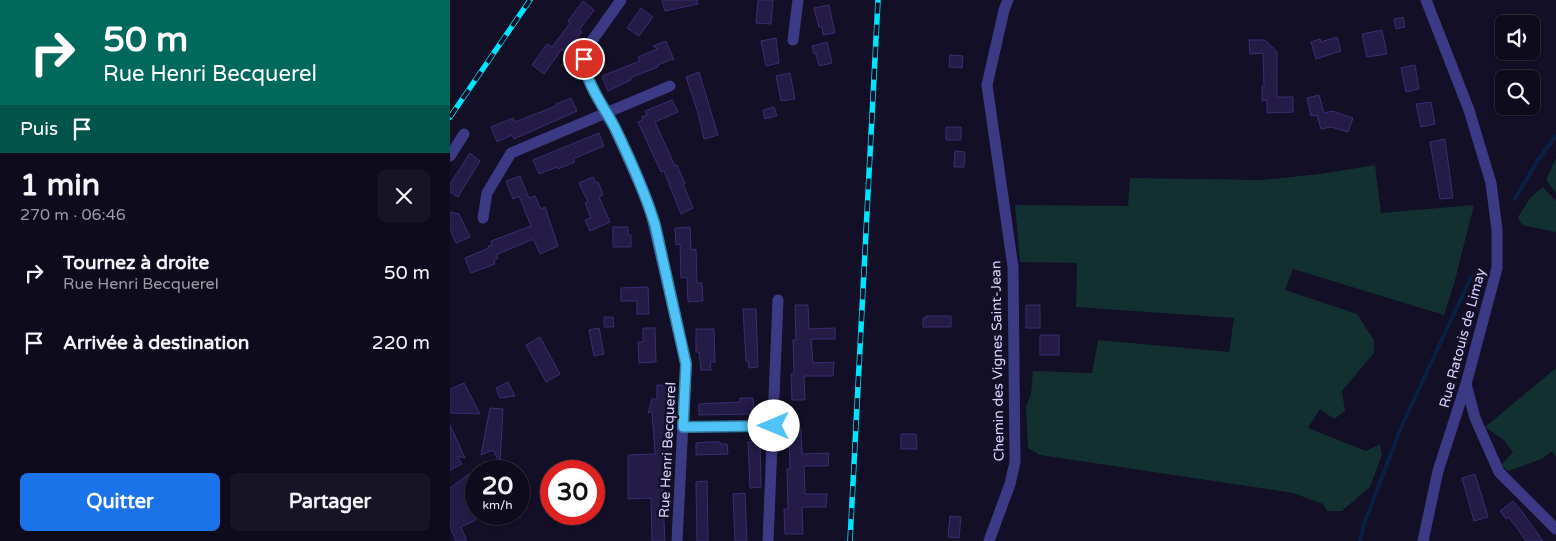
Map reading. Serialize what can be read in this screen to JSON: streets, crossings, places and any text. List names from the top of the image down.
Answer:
{
  "streets": {
    "street": ["Rue Ratouis de Limay", "Chemin des Vignes Saint-Jean", "Rue Henri Becquerel"]
  },
  "page": {
    "turn": ["50 m", "Rue Henri Becquerel"],
    "then": "Puis",
    "heading": ["1 min", "270 m · 06:46"],
    "list": [
      {
        "name": "Tournez à droite",
        "note": "Rue Henri Becquerel",
        "value": "50 m"
      },
      {
        "name": "Arrivée à destination",
        "value": "220 m"
      }
    ],
    "speed": "20 km/h",
    "limit": "30",
    "buttons": ["Quitter", "Partager"]
  }
}
